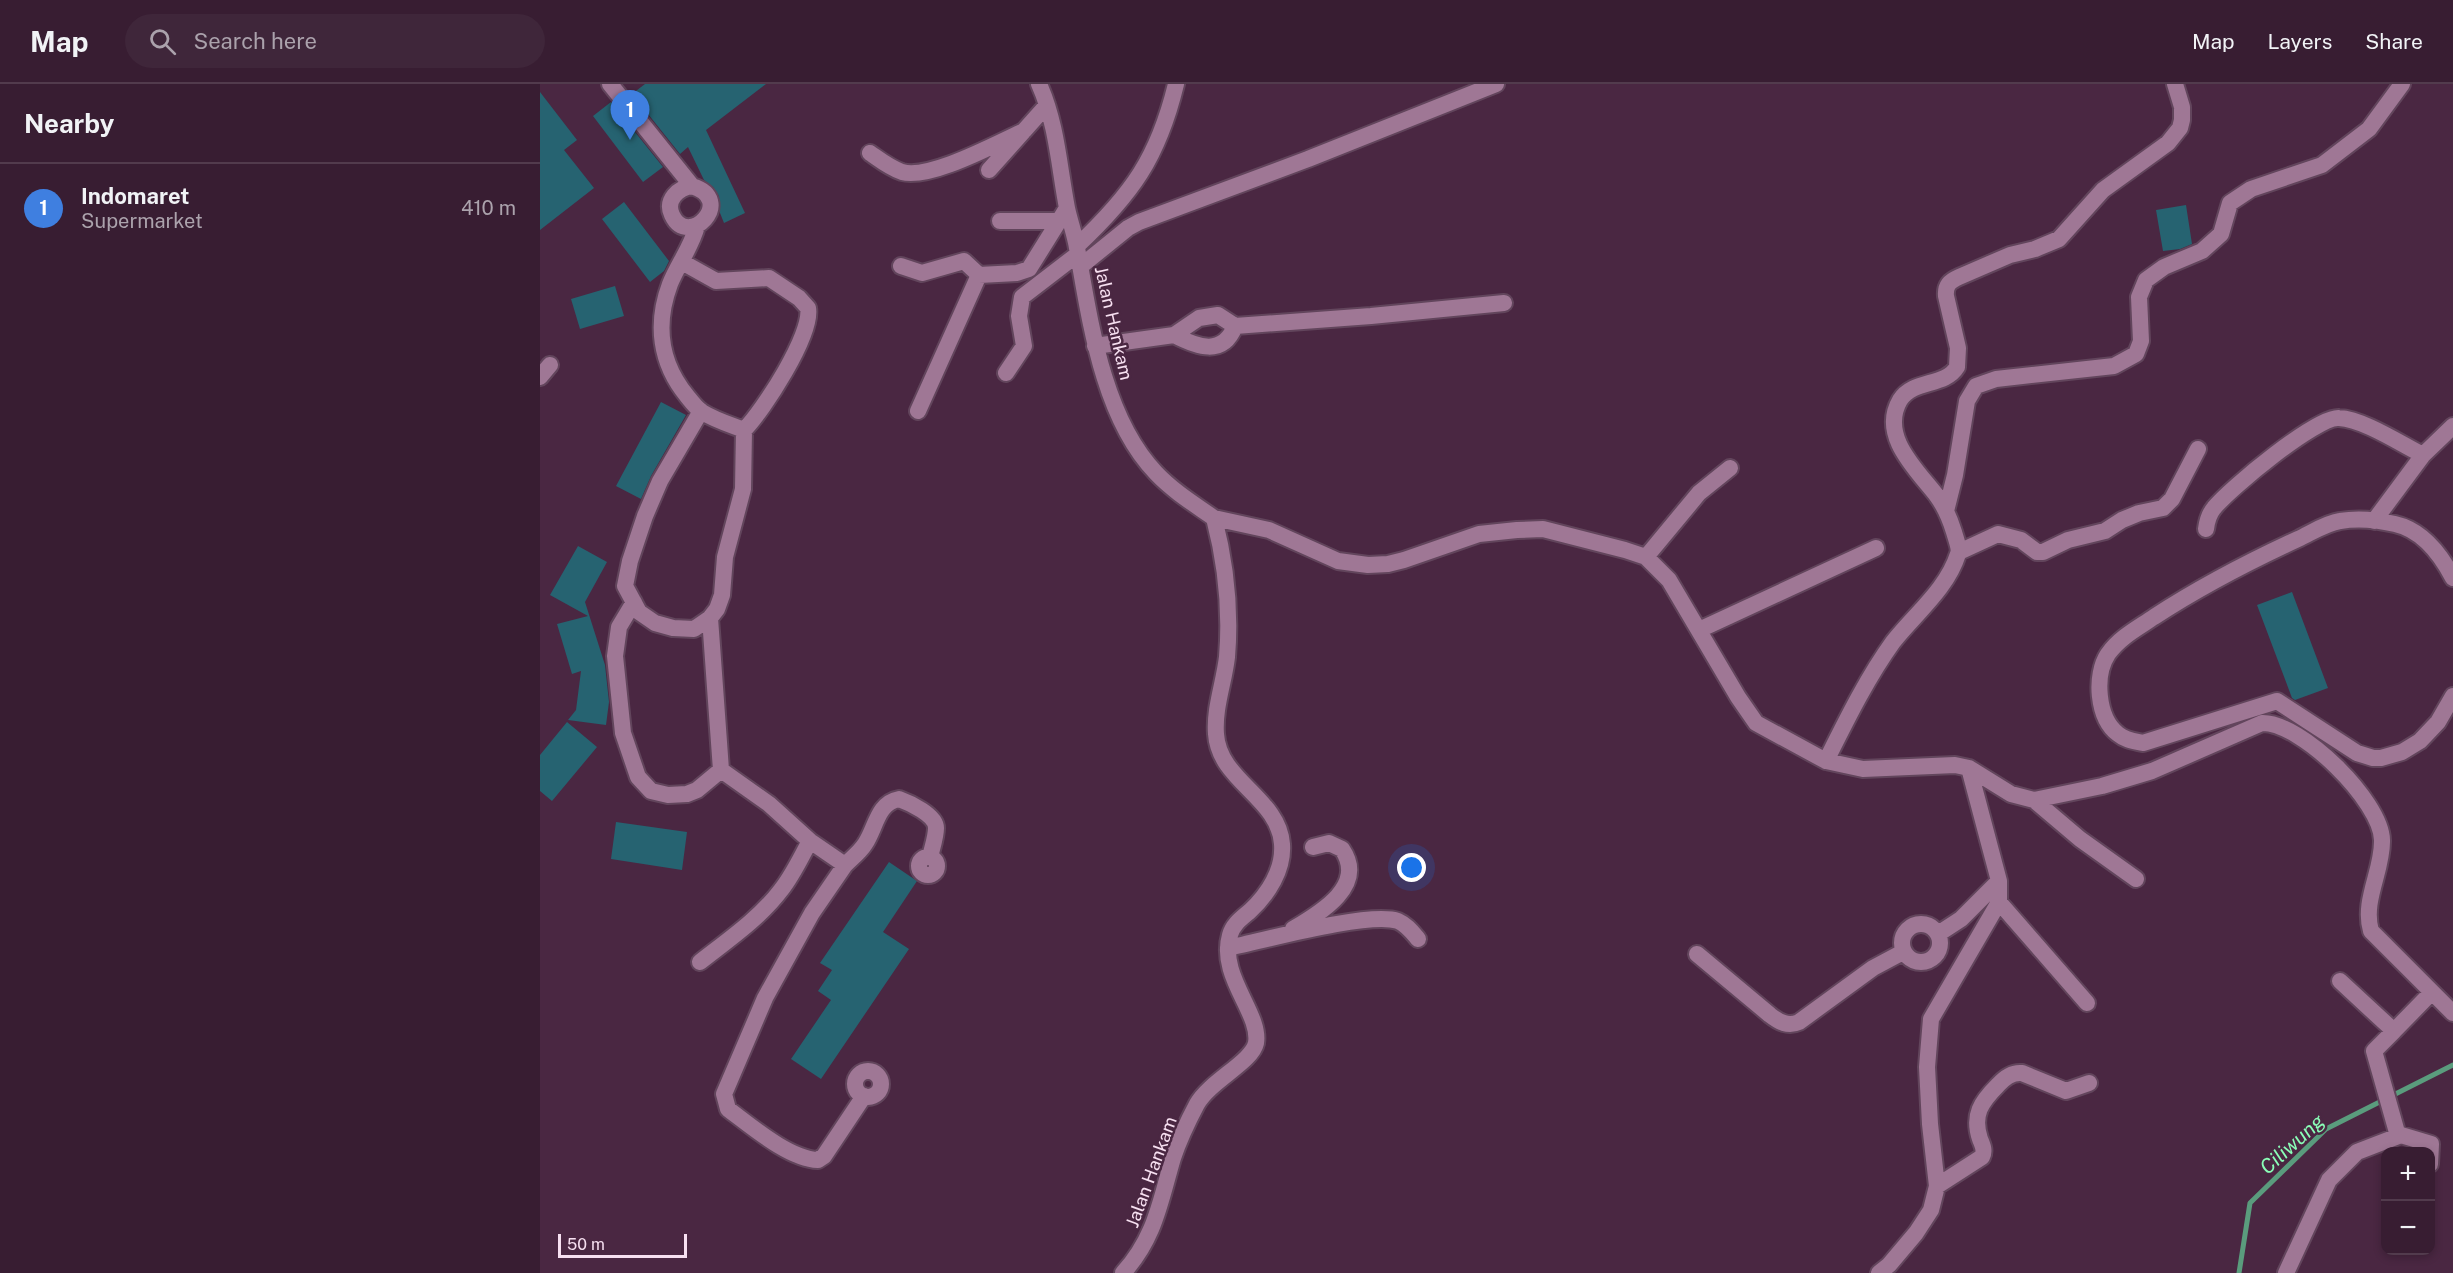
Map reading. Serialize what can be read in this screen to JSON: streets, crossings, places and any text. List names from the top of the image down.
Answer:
{
  "streets": {
    "street": ["Jalan Hankam"]
  },
  "water": ["Ciliwung"],
  "scale_bar": "50 m",
  "page": {
    "header": "Map",
    "search": "Search here",
    "nav": ["Map", "Layers", "Share"],
    "heading": "Nearby",
    "pins": "1",
    "list": [
      {
        "mark": "1",
        "name": "Indomaret",
        "note": "Supermarket",
        "value": "410 m"
      }
    ],
    "map_buttons": ["+", "−"],
    "scale": "50 m"
  }
}
